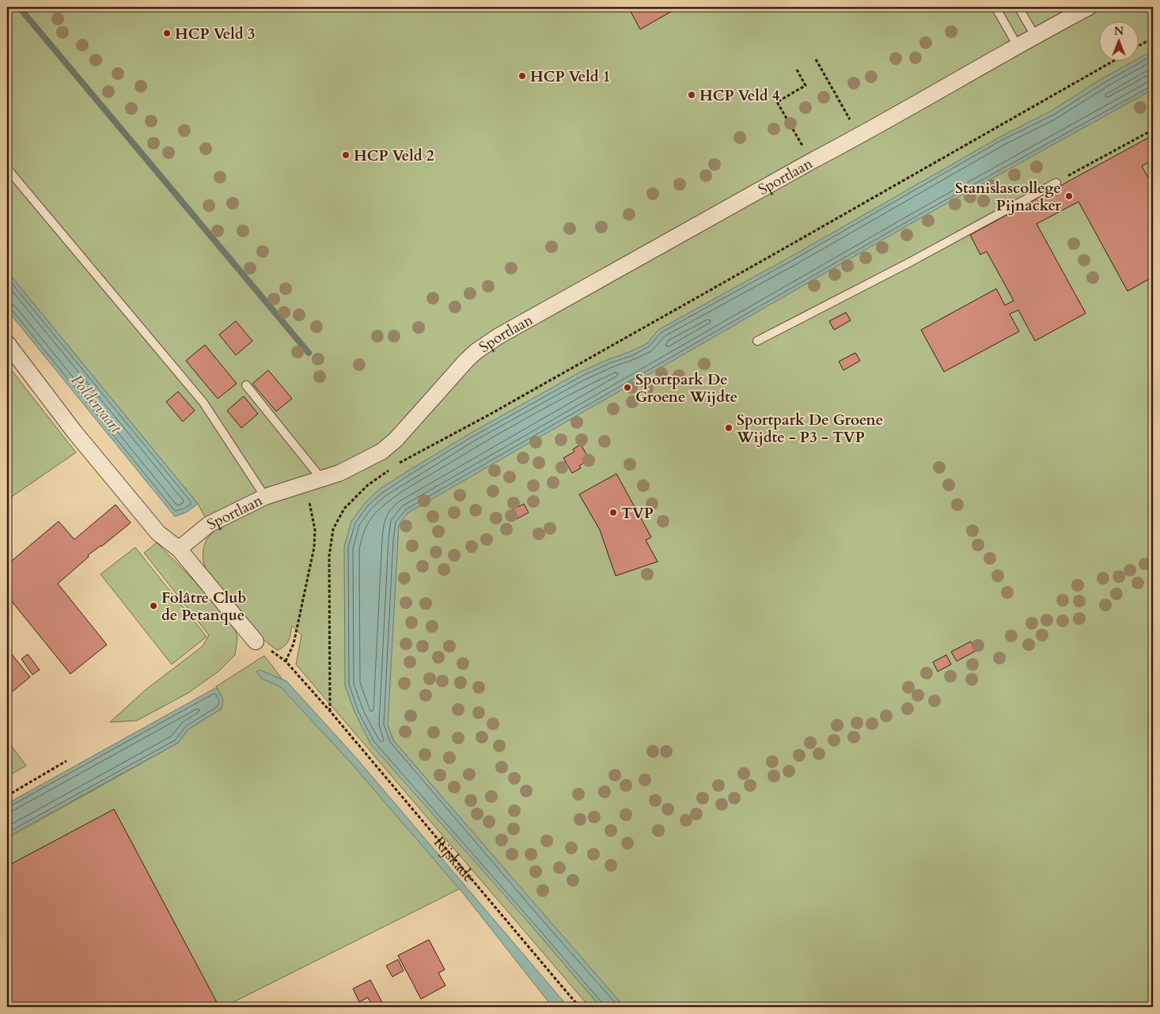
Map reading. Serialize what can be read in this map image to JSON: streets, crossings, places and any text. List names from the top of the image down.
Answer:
{
  "streets": {
    "street": ["Sportlaan"],
    "path": ["Rijskade"]
  },
  "water": ["Poldervaart"],
  "places": [
    "HCP Veld 3",
    "HCP Veld 1",
    "HCP Veld 4",
    "HCP Veld 2",
    "Stanislascollege Pijnacker",
    "Sportpark De Groene Wijdte",
    "Sportpark De Groene Wijdte - P3 - TVP",
    "TVP",
    "Folâtre Club de Petanque"
  ],
  "north": "top"
}
